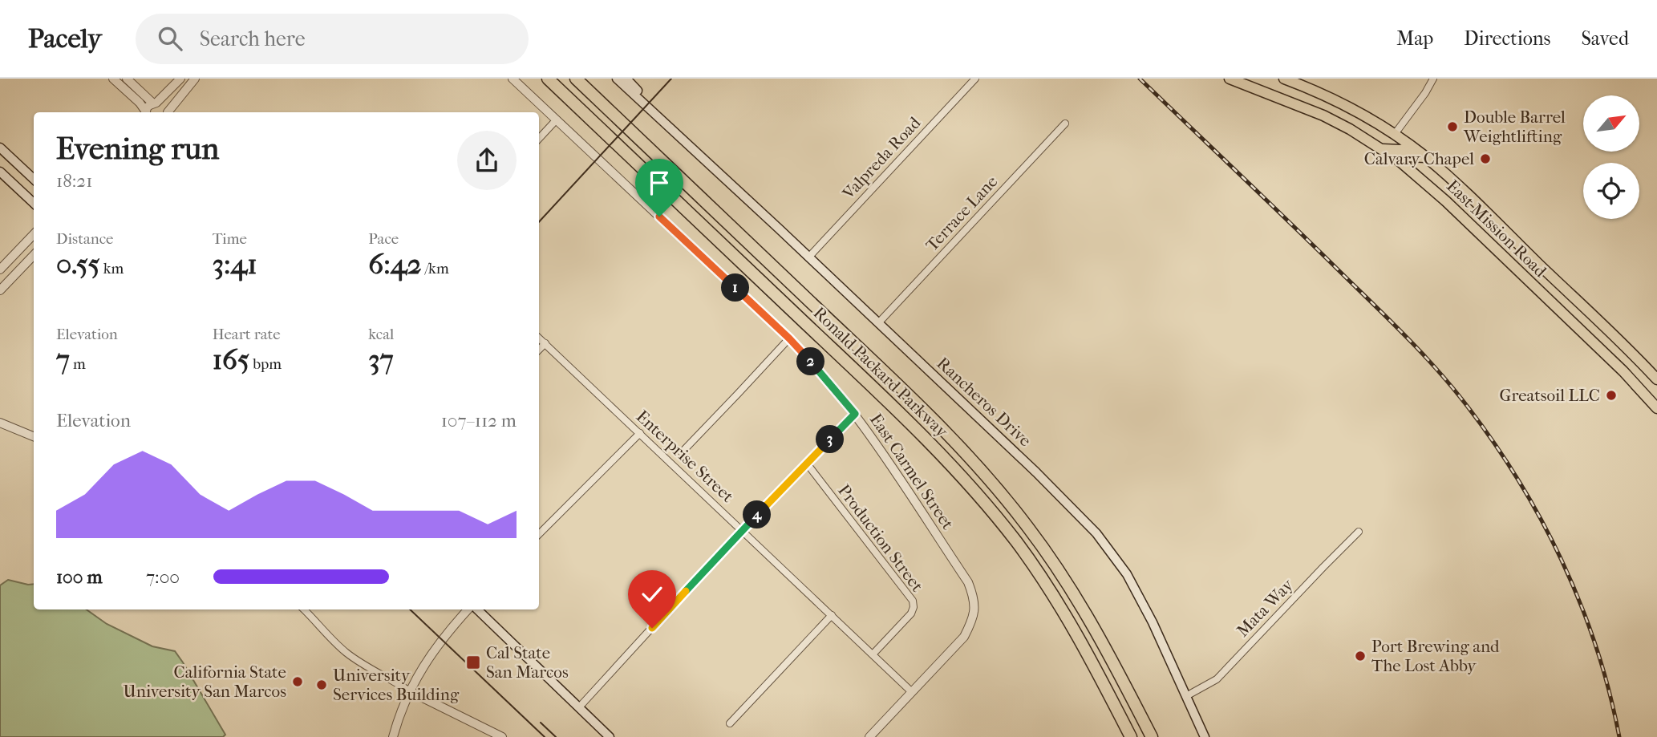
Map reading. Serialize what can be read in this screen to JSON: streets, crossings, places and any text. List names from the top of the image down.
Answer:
{
  "streets": {
    "highway": ["Ronald Packard Parkway"],
    "main road": ["East Mission Road", "Rancheros Drive"],
    "street": [
      "Valpreda Road",
      "Terrace Lane",
      "Enterprise Street",
      "East Carmel Street",
      "Production Street",
      "Mata Way"
    ]
  },
  "crossings": [
    ["Valpreda Road", "Rancheros Drive"],
    ["Terrace Lane", "Rancheros Drive"],
    ["Rancheros Drive", "Mata Way"],
    ["Enterprise Street", "East Carmel Street"],
    ["Enterprise Street", "Production Street"]
  ],
  "places": {
    "other": [
      "Double Barrel Weightlifting",
      "Calvary Chapel",
      "Greatsoil LLC",
      "Port Brewing and The Lost Abby",
      "California State University San Marcos",
      "University Services Building"
    ],
    "transit": ["Cal State San Marcos"]
  },
  "north": "top right",
  "page": {
    "header": "Pacely",
    "search": "Search here",
    "nav": ["Map", "Directions", "Saved"],
    "heading": ["Evening run", "18:21"],
    "stats": [
      ["Distance", "0.55 km"],
      ["Time", "3:41"],
      ["Pace", "6:42 /km"],
      ["Elevation", "7 m"],
      ["Heart rate", "165 bpm"],
      ["kcal", "37"]
    ],
    "pins": [
      "1",
      "2",
      "3",
      "4"
    ],
    "chart": ["Elevation", "107–112 m"],
    "list": [
      {
        "name": "100 m",
        "note": "7:00"
      }
    ]
  }
}
